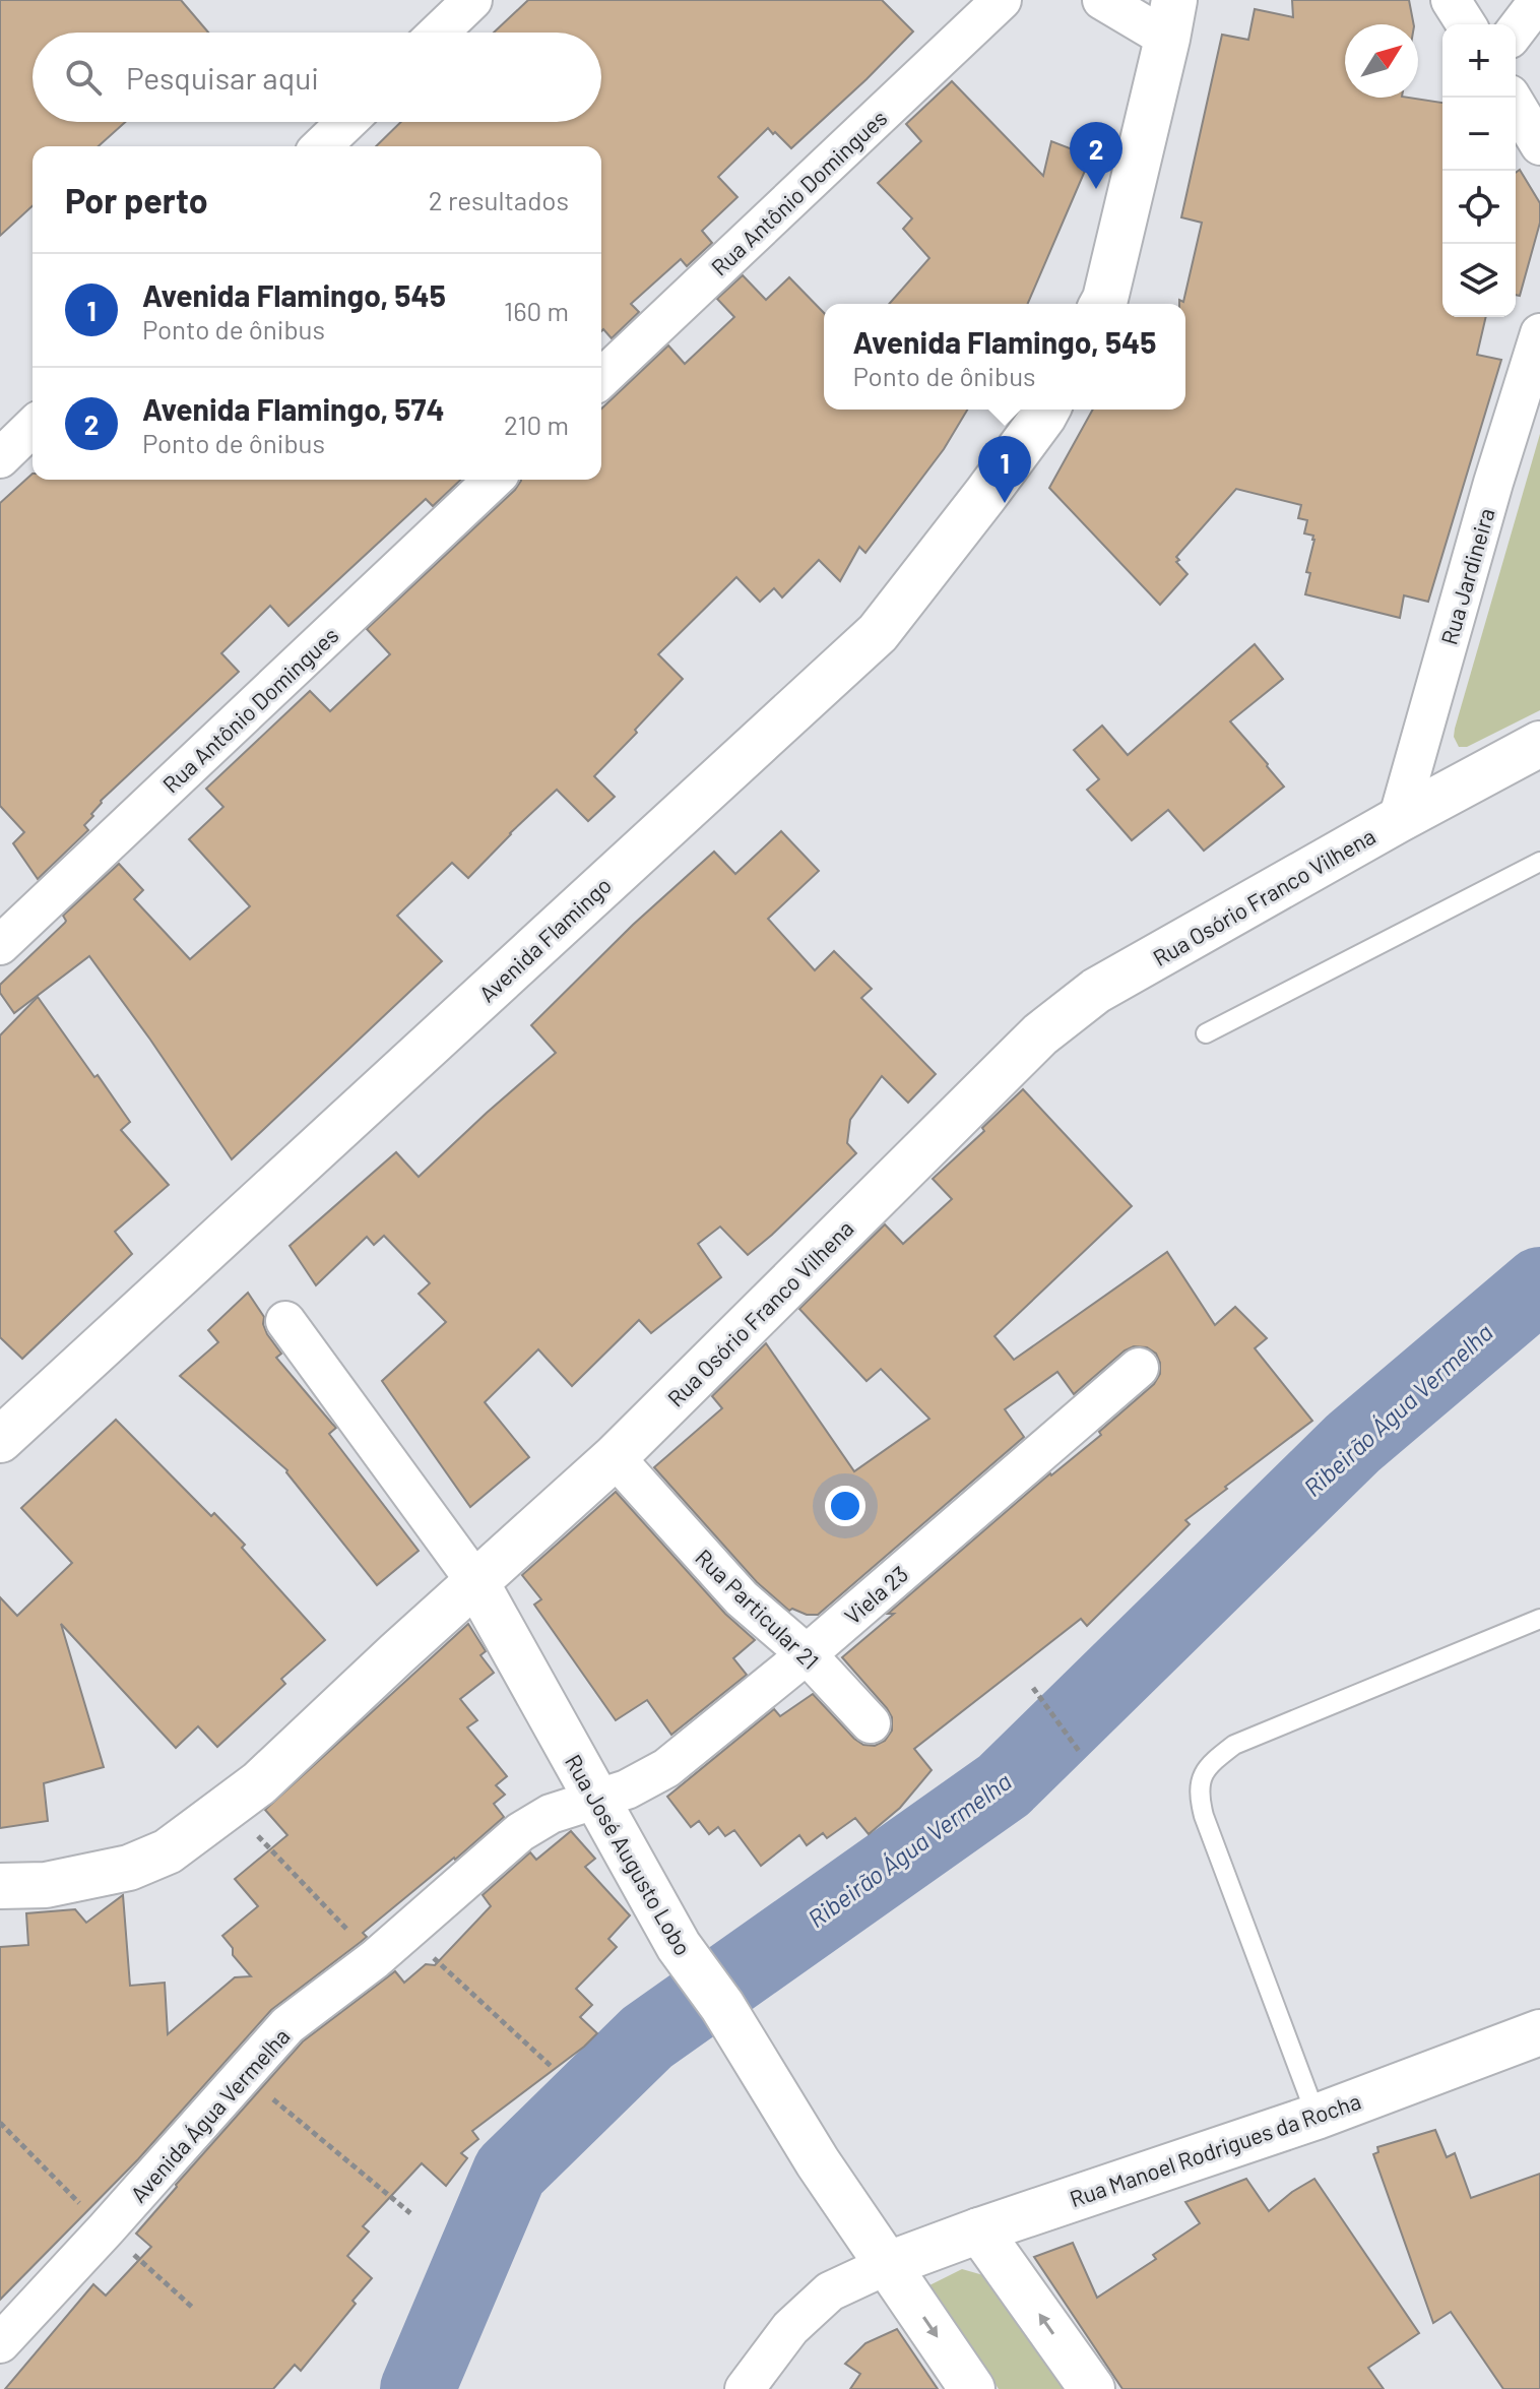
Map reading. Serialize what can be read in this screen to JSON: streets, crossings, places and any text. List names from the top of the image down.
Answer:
{
  "streets": {
    "street": [
      "Rua Antônio Domingues",
      "Rua Jardineira",
      "Rua Osório Franco Vilhena",
      "Avenida Flamingo",
      "Viela 23",
      "Rua Particular 21",
      "Rua José Augusto Lobo",
      "Avenida Água Vermelha",
      "Rua Manoel Rodrigues da Rocha"
    ]
  },
  "crossings": [
    ["Rua Jardineira", "Rua Osório Franco Vilhena"],
    ["Rua Osório Franco Vilhena", "Rua Particular 21"],
    ["Rua Osório Franco Vilhena", "Rua José Augusto Lobo"],
    ["Viela 23", "Rua Particular 21"],
    ["Viela 23", "Rua José Augusto Lobo"],
    ["Viela 23", "Avenida Água Vermelha"],
    ["Rua José Augusto Lobo", "Avenida Água Vermelha"],
    ["Rua José Augusto Lobo", "Rua Manoel Rodrigues da Rocha"]
  ],
  "water": ["Ribeirão Água Vermelha"],
  "north": "top right",
  "page": {
    "map_buttons": ["+", "−"],
    "search": "Pesquisar aqui",
    "pins": ["2", "1"],
    "heading": ["Por perto", "2 resultados"],
    "list": [
      {
        "mark": "1",
        "name": "Avenida Flamingo, 545",
        "note": "Ponto de ônibus",
        "value": "160 m"
      },
      {
        "mark": "2",
        "name": "Avenida Flamingo, 574",
        "note": "Ponto de ônibus",
        "value": "210 m"
      }
    ],
    "popup": ["Avenida Flamingo, 545", "Ponto de ônibus"]
  }
}
